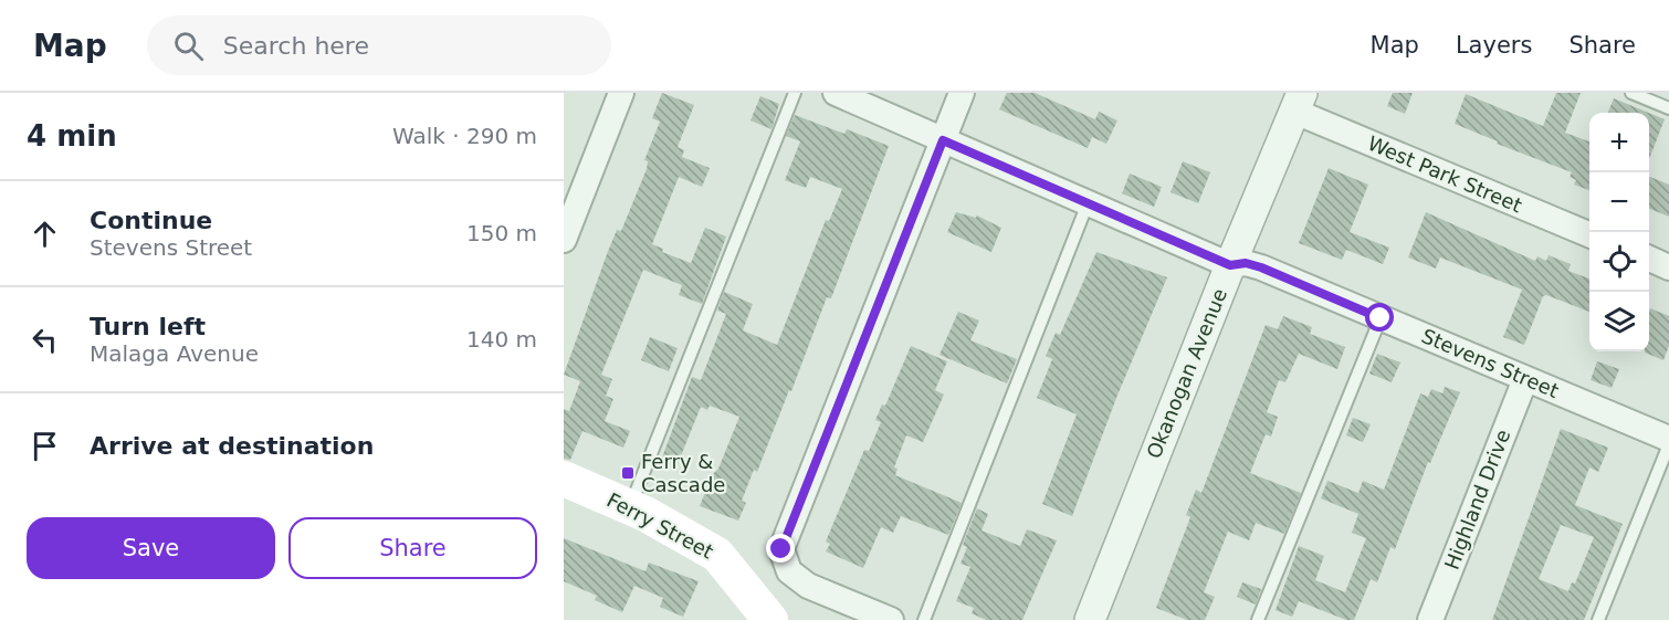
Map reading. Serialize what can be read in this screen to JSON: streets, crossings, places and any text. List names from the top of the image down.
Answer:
{
  "streets": {
    "main road": ["Ferry Street"],
    "street": [
      "West Park Street",
      "Stevens Street",
      "Okanogan Avenue",
      "Highland Drive"
    ]
  },
  "crossings": [
    ["West Park Street", "Okanogan Avenue"],
    ["Stevens Street", "Okanogan Avenue"],
    ["Stevens Street", "Highland Drive"]
  ],
  "places": {
    "transit": ["Ferry & Cascade"]
  },
  "page": {
    "header": "Map",
    "search": "Search here",
    "nav": ["Map", "Layers", "Share"],
    "heading": ["4 min", "Walk · 290 m"],
    "map_buttons": ["+", "−"],
    "list": [
      ["Continue", "Stevens Street", "150 m"],
      ["Turn left", "Malaga Avenue", "140 m"],
      "Arrive at destination"
    ],
    "buttons": ["Save", "Share"]
  }
}
